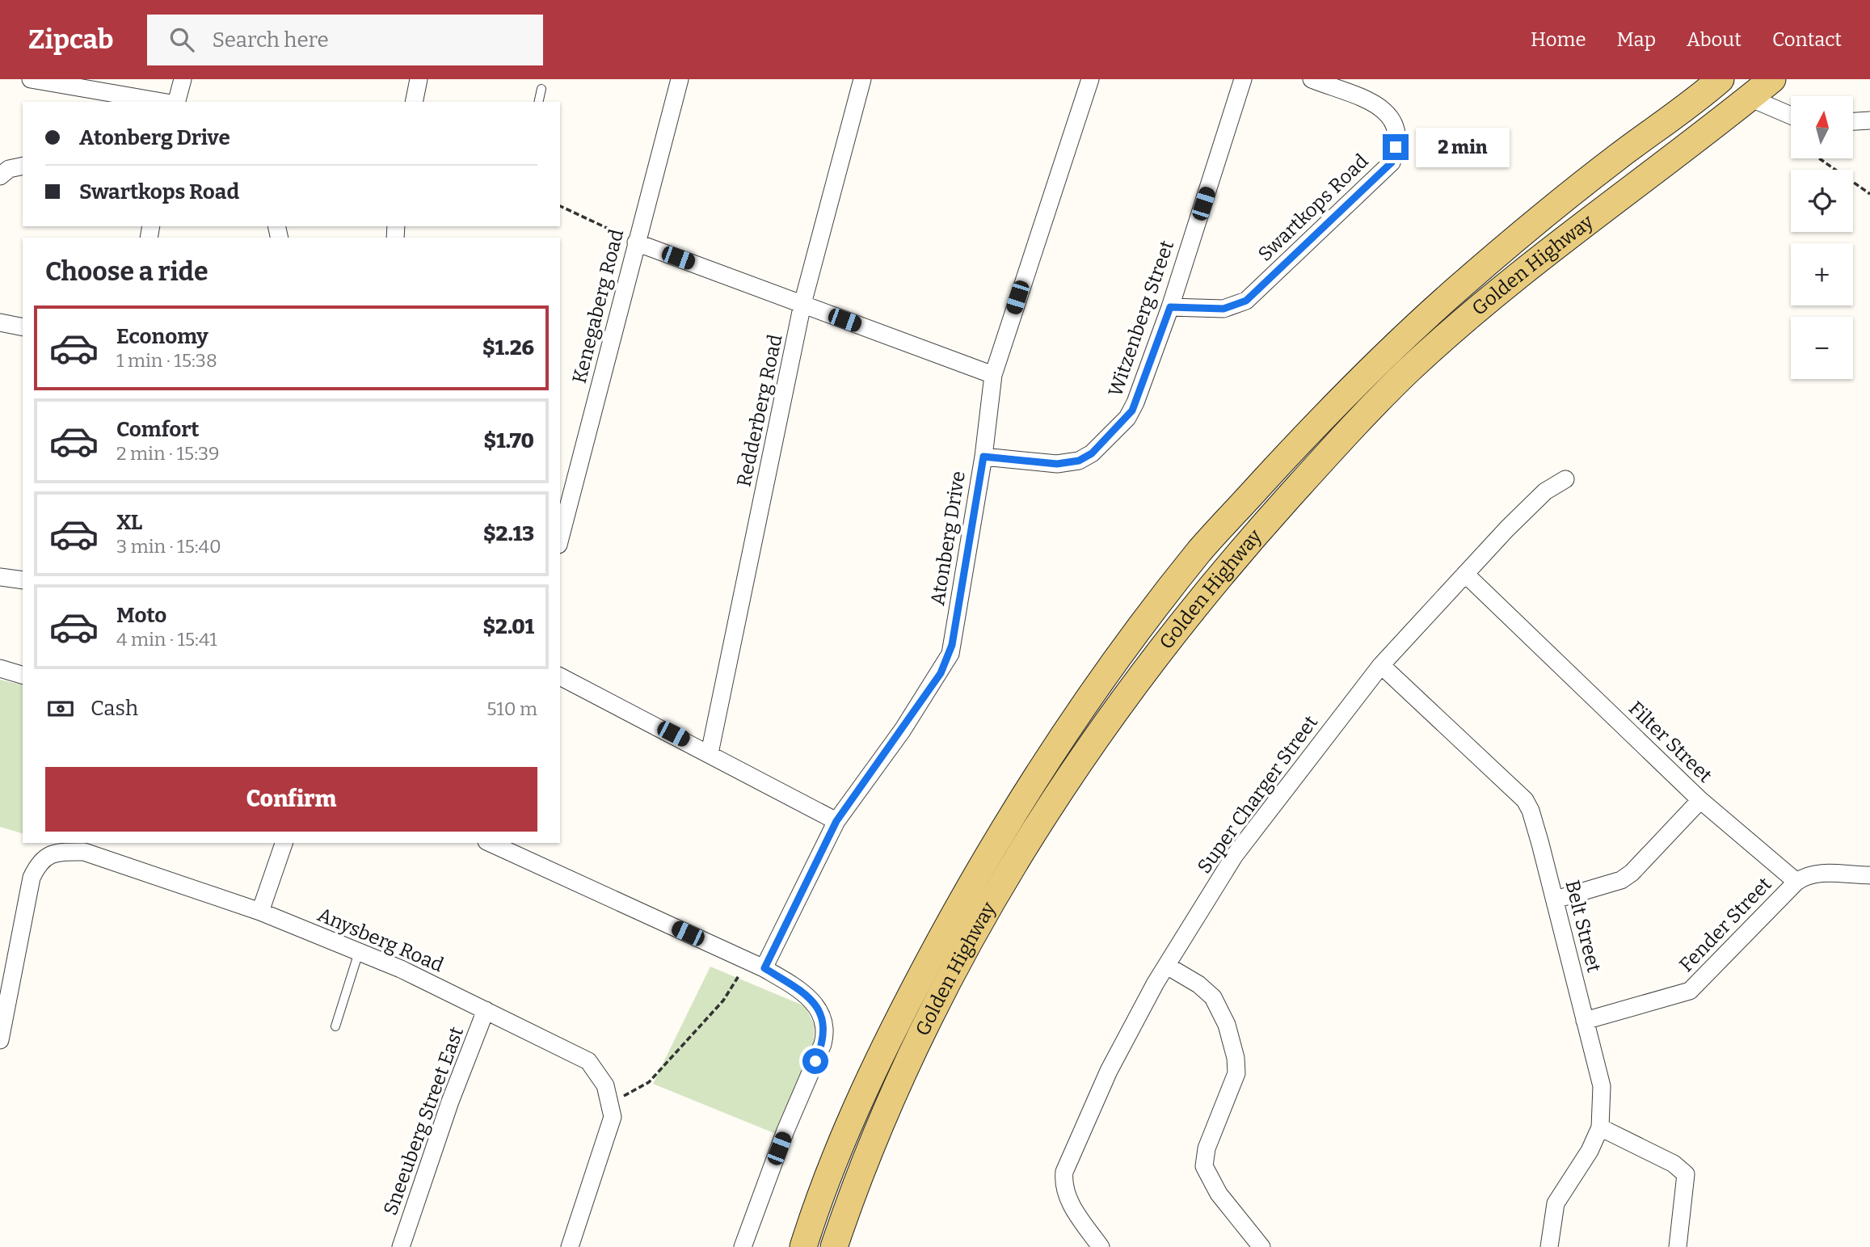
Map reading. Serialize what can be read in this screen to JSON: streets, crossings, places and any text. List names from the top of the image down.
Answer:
{
  "streets": {
    "main road": ["Golden Highway"],
    "street": [
      "Swartkops Road",
      "Kenegaberg Road",
      "Witzenberg Street",
      "Redderberg Road",
      "Atonberg Drive",
      "Filter Street",
      "Super Charger Street",
      "Fender Street",
      "Belt Street",
      "Anysberg Road",
      "Sneeuberg Street East"
    ]
  },
  "crossings": [
    ["Swartkops Road", "Witzenberg Street"],
    ["Witzenberg Street", "Atonberg Drive"],
    ["Filter Street", "Super Charger Street"],
    ["Filter Street", "Fender Street"],
    ["Super Charger Street", "Belt Street"],
    ["Fender Street", "Belt Street"],
    ["Anysberg Road", "Sneeuberg Street East"]
  ],
  "north": "top",
  "page": {
    "header": "Zipcab",
    "search": "Search here",
    "nav": [
      "Home",
      "Map",
      "About",
      "Contact"
    ],
    "map_buttons": ["+", "−"],
    "banner": ["Atonberg Drive", "Swartkops Road"],
    "bubble": "2 min",
    "heading": "Choose a ride",
    "list": [
      {
        "name": "Economy",
        "note": "1 min · 15:38",
        "value": "$1.26"
      },
      {
        "name": "Comfort",
        "note": "2 min · 15:39",
        "value": "$1.70"
      },
      {
        "name": "XL",
        "note": "3 min · 15:40",
        "value": "$2.13"
      },
      {
        "name": "Moto",
        "note": "4 min · 15:41",
        "value": "$2.01"
      }
    ],
    "pay": ["Cash", "510 m"],
    "buttons": "Confirm"
  }
}
